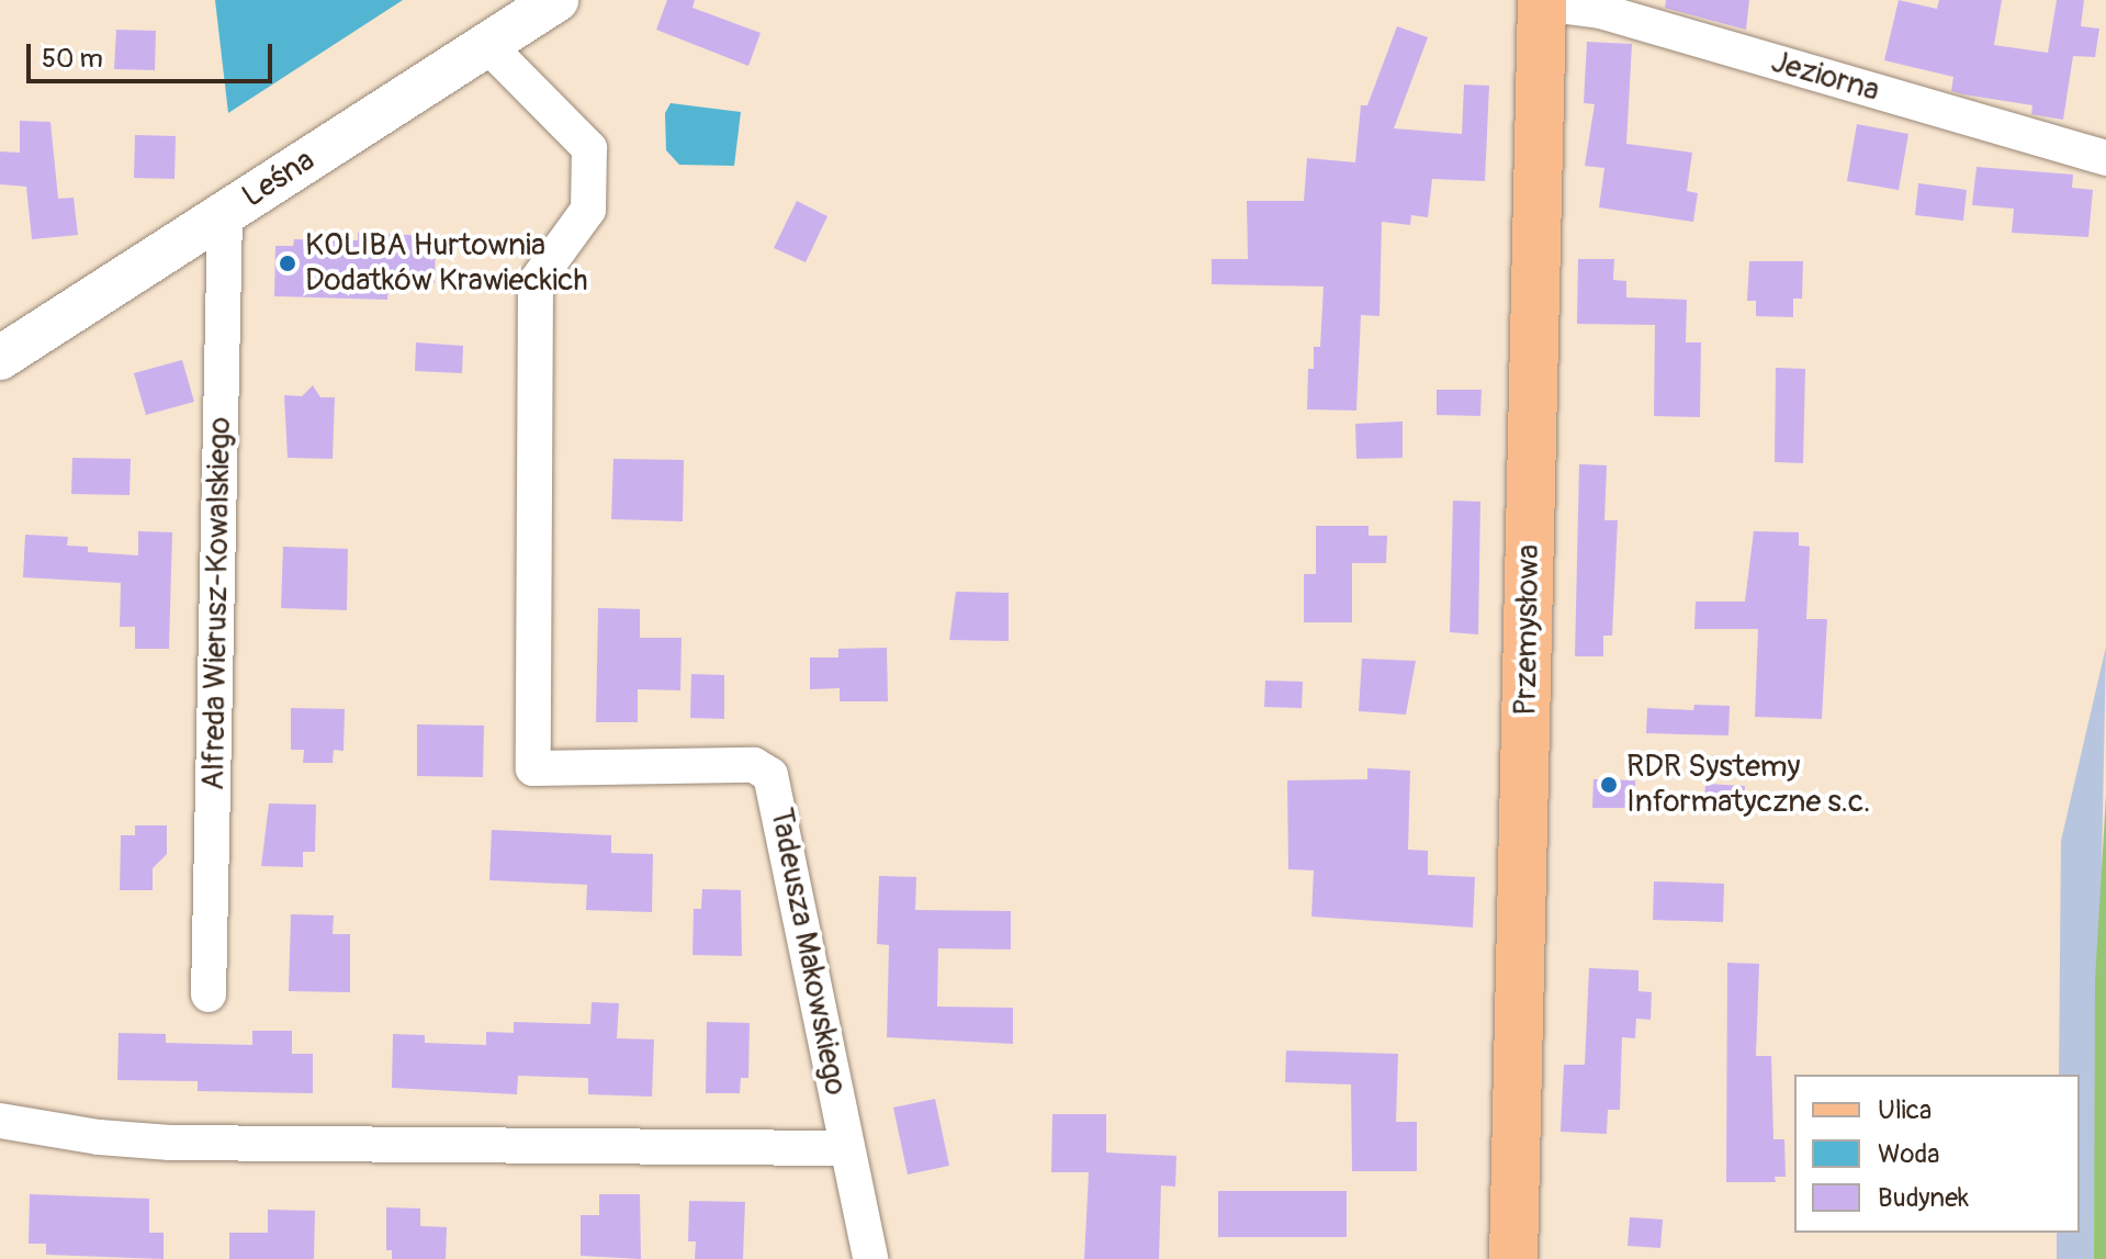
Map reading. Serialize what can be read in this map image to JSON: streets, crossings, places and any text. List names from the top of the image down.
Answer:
{
  "streets": {
    "main road": ["Przemysłowa"],
    "street": [
      "Jeziorna",
      "Leśna",
      "Alfreda Wierusz-Kowalskiego",
      "Tadeusza Makowskiego"
    ]
  },
  "crossings": [
    ["Jeziorna", "Przemysłowa"],
    ["Leśna", "Alfreda Wierusz-Kowalskiego"],
    ["Leśna", "Tadeusza Makowskiego"]
  ],
  "places": ["KOLIBA Hurtownia Dodatków Krawieckich", "RDR Systemy Informatyczne s.c."],
  "legend": ["Ulica", "Woda", "Budynek"],
  "scale_bar": "50 m"
}
